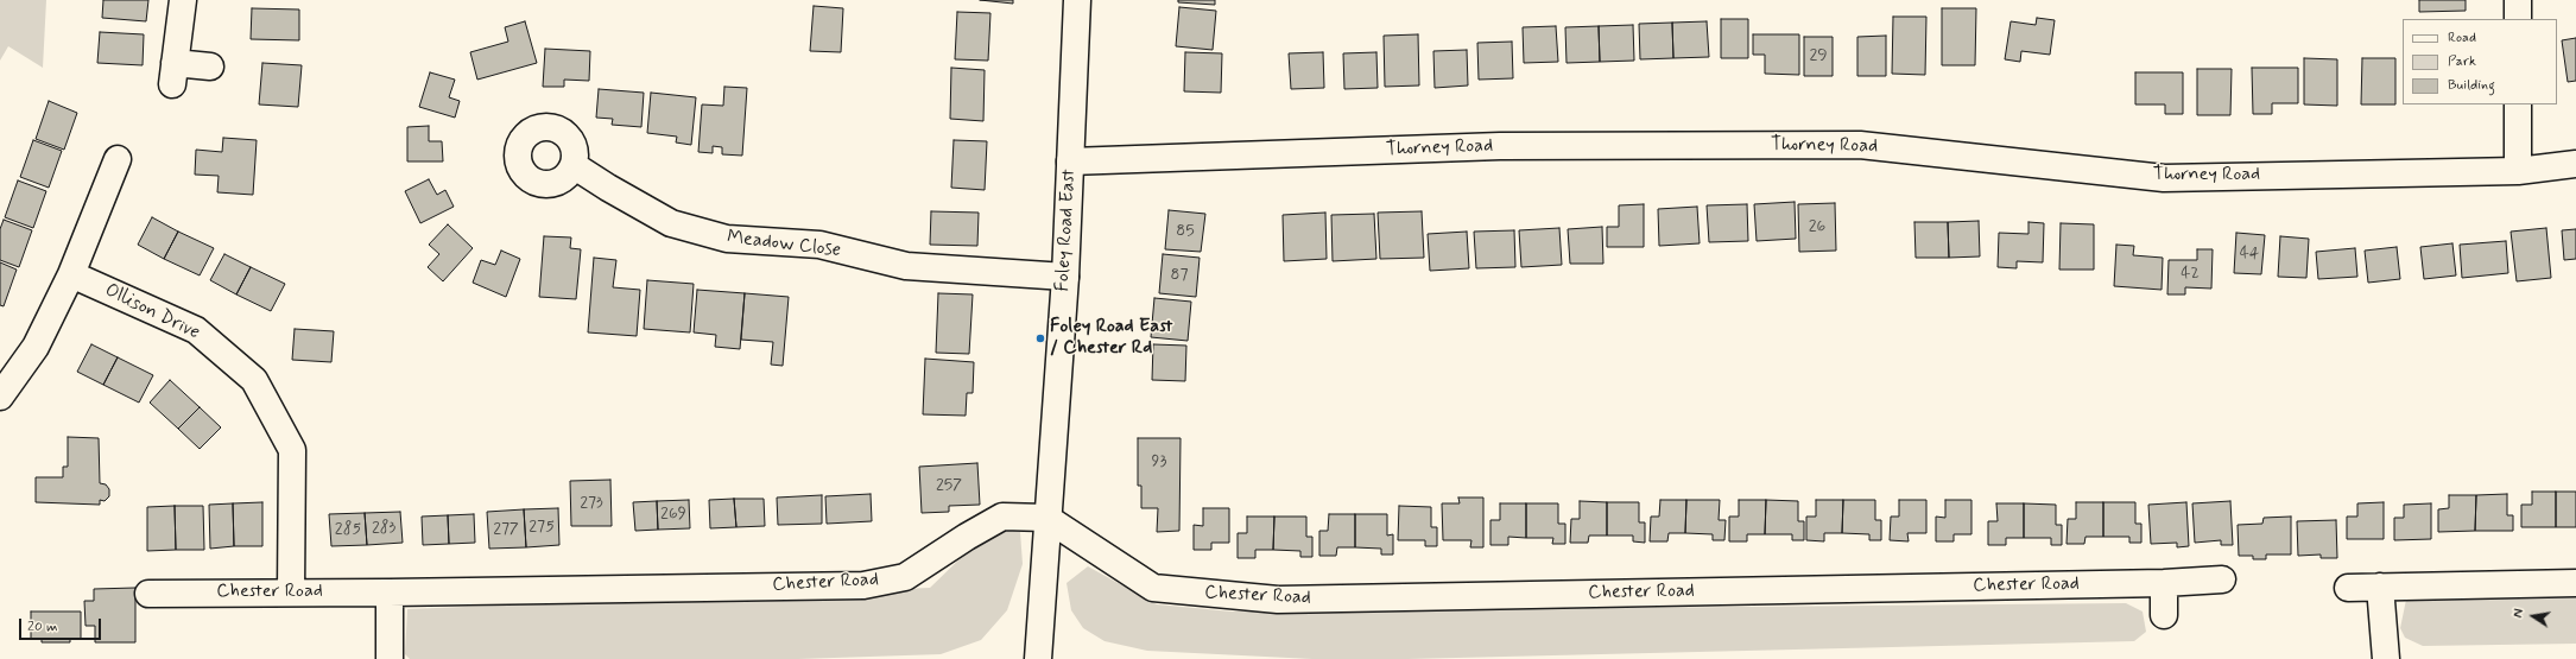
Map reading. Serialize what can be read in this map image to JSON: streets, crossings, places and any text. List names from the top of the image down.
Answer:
{
  "streets": {
    "street": [
      "Thorney Road",
      "Foley Road East",
      "Meadow Close",
      "Ollison Drive",
      "Chester Road"
    ]
  },
  "crossings": [
    ["Thorney Road", "Foley Road East"],
    ["Foley Road East", "Meadow Close"],
    ["Foley Road East", "Chester Road"],
    ["Ollison Drive", "Chester Road"]
  ],
  "places": ["Foley Road East / Chester Rd"],
  "house_numbers": [
    "29",
    "26",
    "85",
    "44",
    "42",
    "87",
    "93",
    "257",
    "273",
    "269",
    "275",
    "283",
    "285",
    "277"
  ],
  "legend": ["Road", "Park", "Building"],
  "scale_bar": "20 m",
  "north": "left"
}
